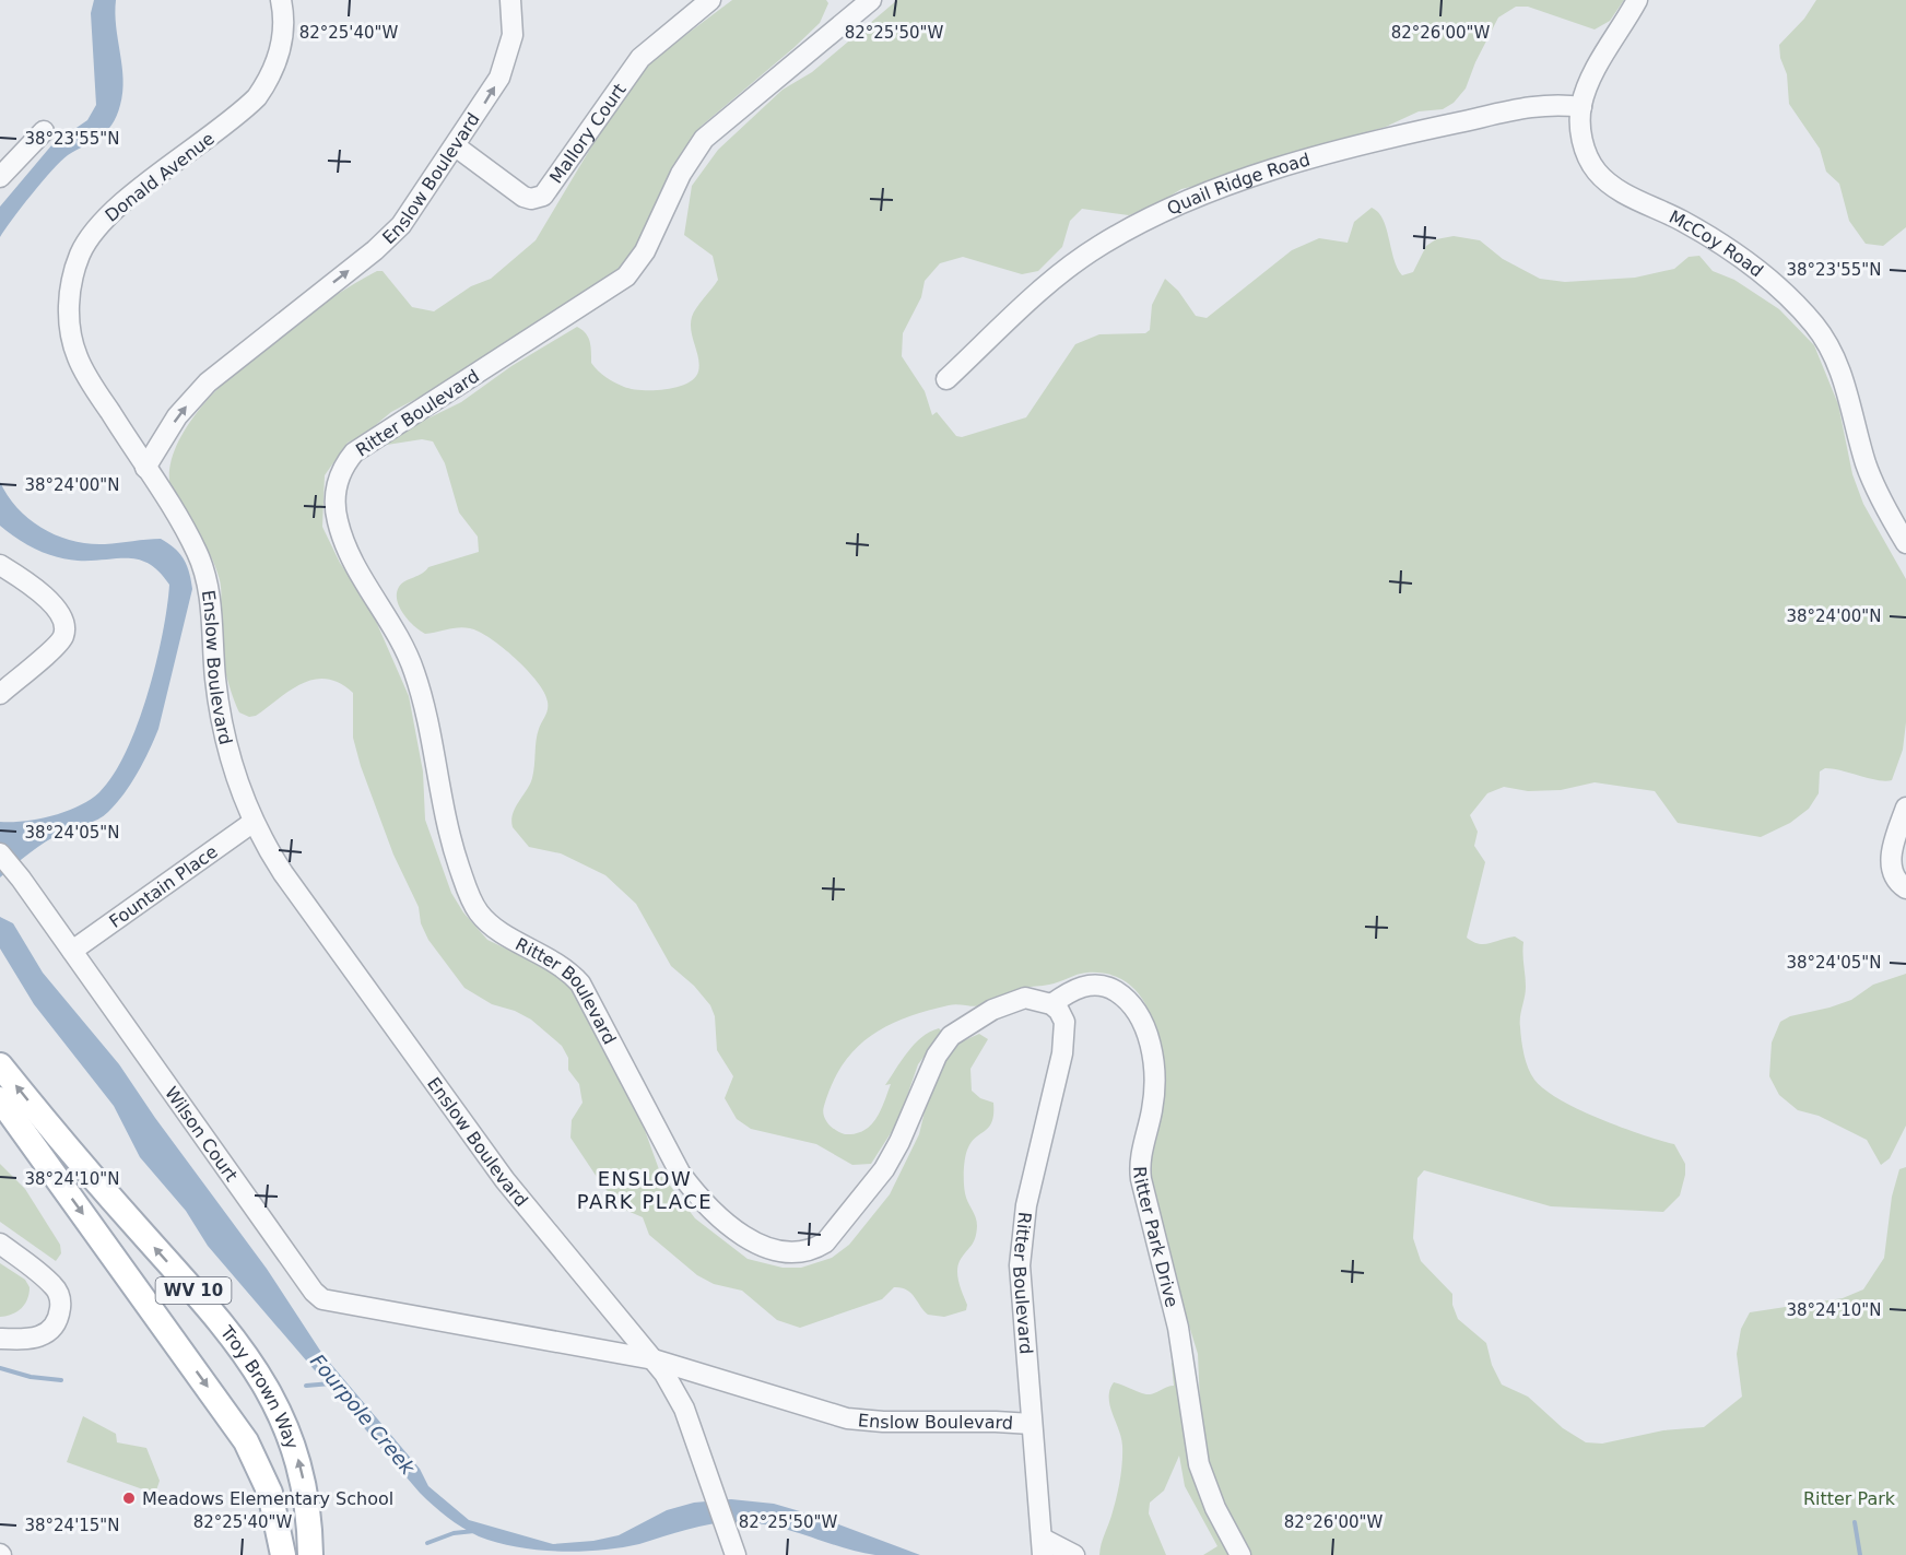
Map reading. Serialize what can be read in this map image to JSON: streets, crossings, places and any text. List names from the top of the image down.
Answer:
{
  "streets": {
    "main road": ["WV 10", "Troy Brown Way"],
    "street": [
      "Mallory Court",
      "Donald Avenue",
      "Enslow Boulevard",
      "Quail Ridge Road",
      "McCoy Road",
      "Ritter Boulevard",
      "Fountain Place",
      "Wilson Court",
      "Ritter Park Drive"
    ]
  },
  "crossings": [
    ["Mallory Court", "Enslow Boulevard"],
    ["Donald Avenue", "Enslow Boulevard"],
    ["Enslow Boulevard", "Ritter Boulevard"],
    ["Enslow Boulevard", "Fountain Place"],
    ["Enslow Boulevard", "Wilson Court"],
    ["Quail Ridge Road", "McCoy Road"],
    ["Ritter Boulevard", "Ritter Park Drive"],
    ["Fountain Place", "Wilson Court"]
  ],
  "districts": ["ENSLOW PARK PLACE"],
  "water": ["Fourpole Creek"],
  "parks": ["Ritter Park"],
  "places": ["Meadows Elementary School"],
  "coordinates": [
    "82°25'40\"W",
    "82°25'50\"W",
    "82°26'00\"W",
    "38°23'55\"N",
    "38°24'00\"N",
    "38°24'05\"N",
    "38°24'10\"N",
    "38°24'15\"N"
  ]
}
